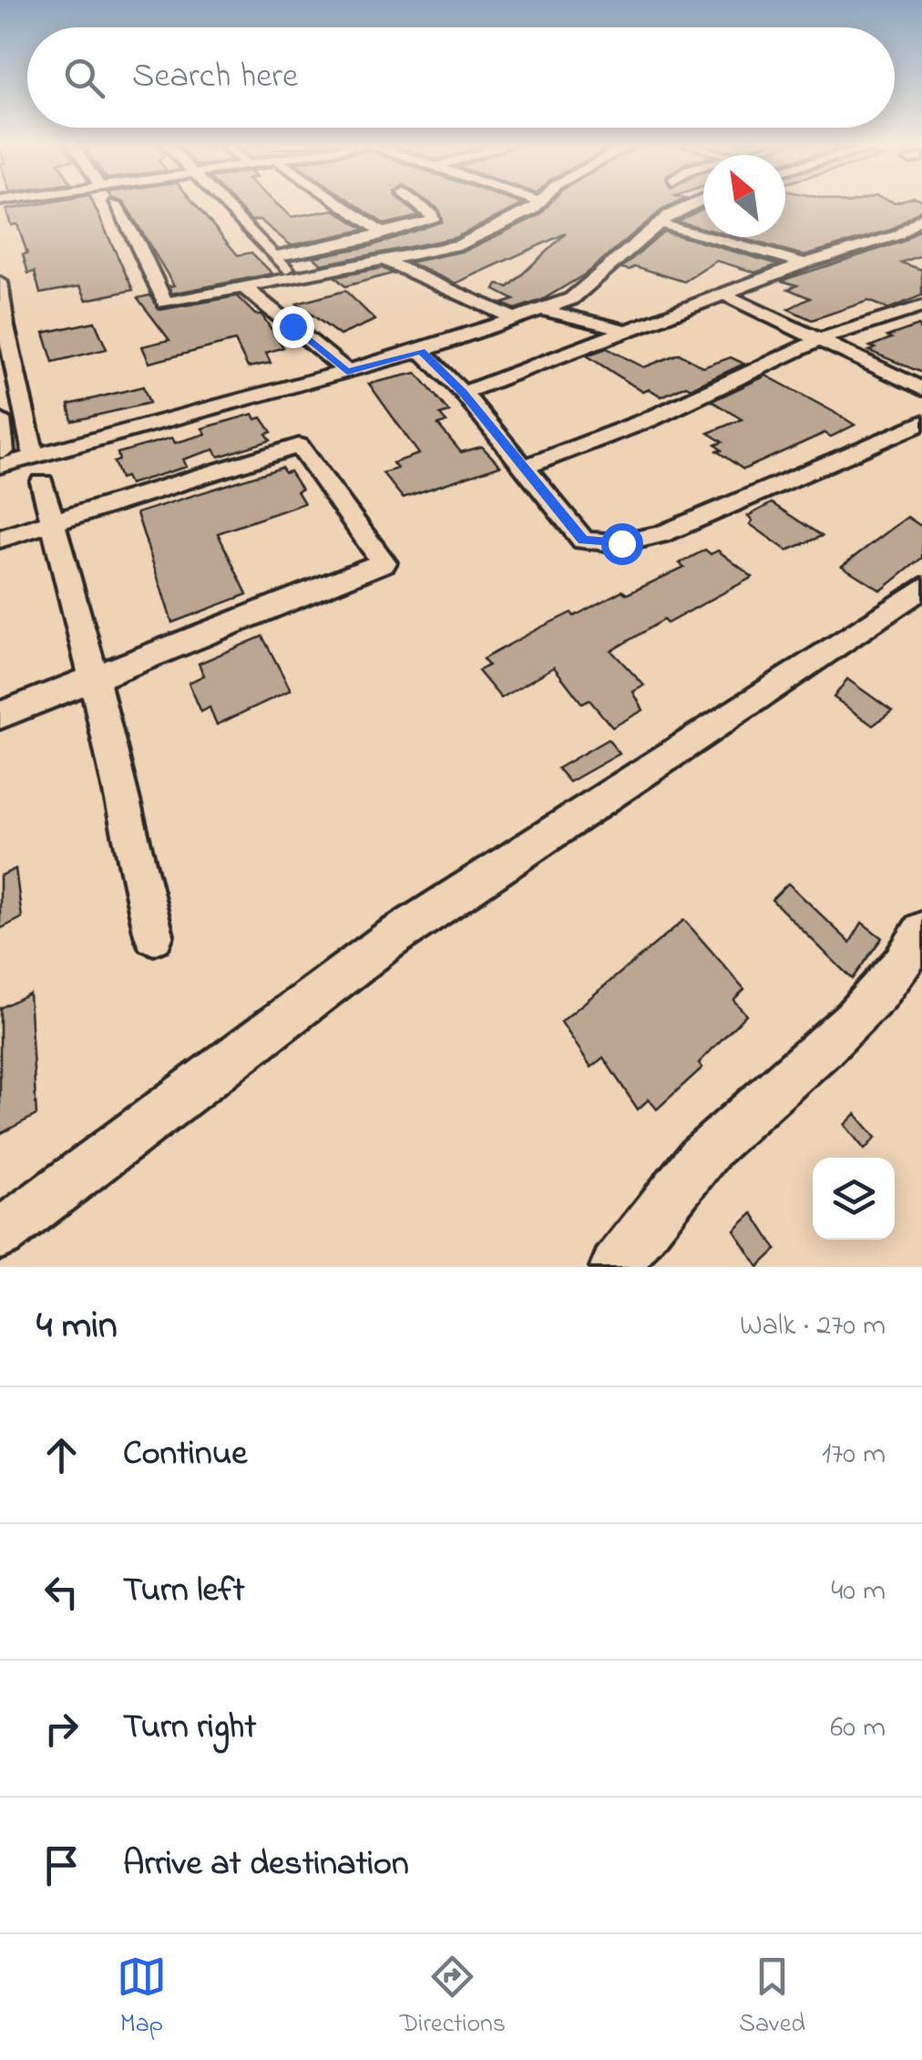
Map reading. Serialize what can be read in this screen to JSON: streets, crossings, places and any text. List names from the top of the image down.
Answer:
{
  "north": "top left",
  "page": {
    "search": "Search here",
    "heading": ["4 min", "Walk · 270 m"],
    "list": [
      ["Continue", "170 m"],
      ["Turn left", "40 m"],
      ["Turn right", "60 m"],
      "Arrive at destination"
    ],
    "nav": ["Map", "Directions", "Saved"]
  }
}
